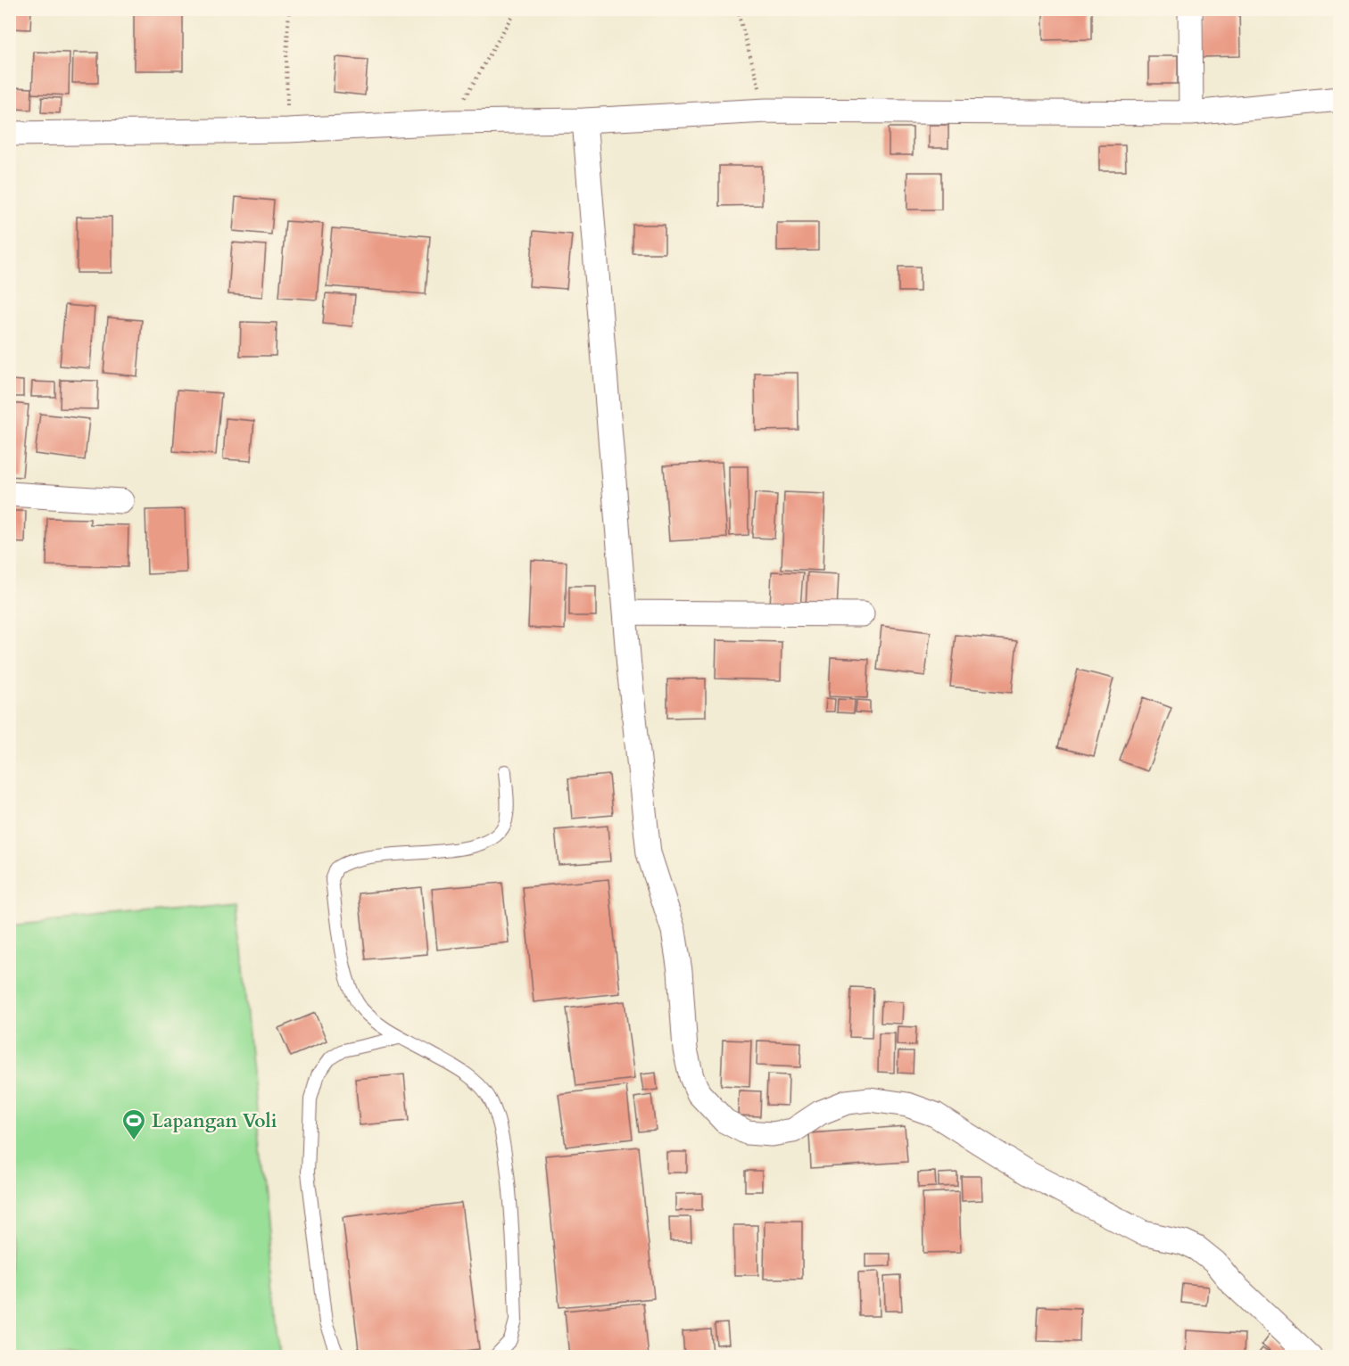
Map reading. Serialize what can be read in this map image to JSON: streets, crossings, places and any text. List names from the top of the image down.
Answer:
{
  "places": {
    "sports": ["Lapangan Voli"]
  }
}
